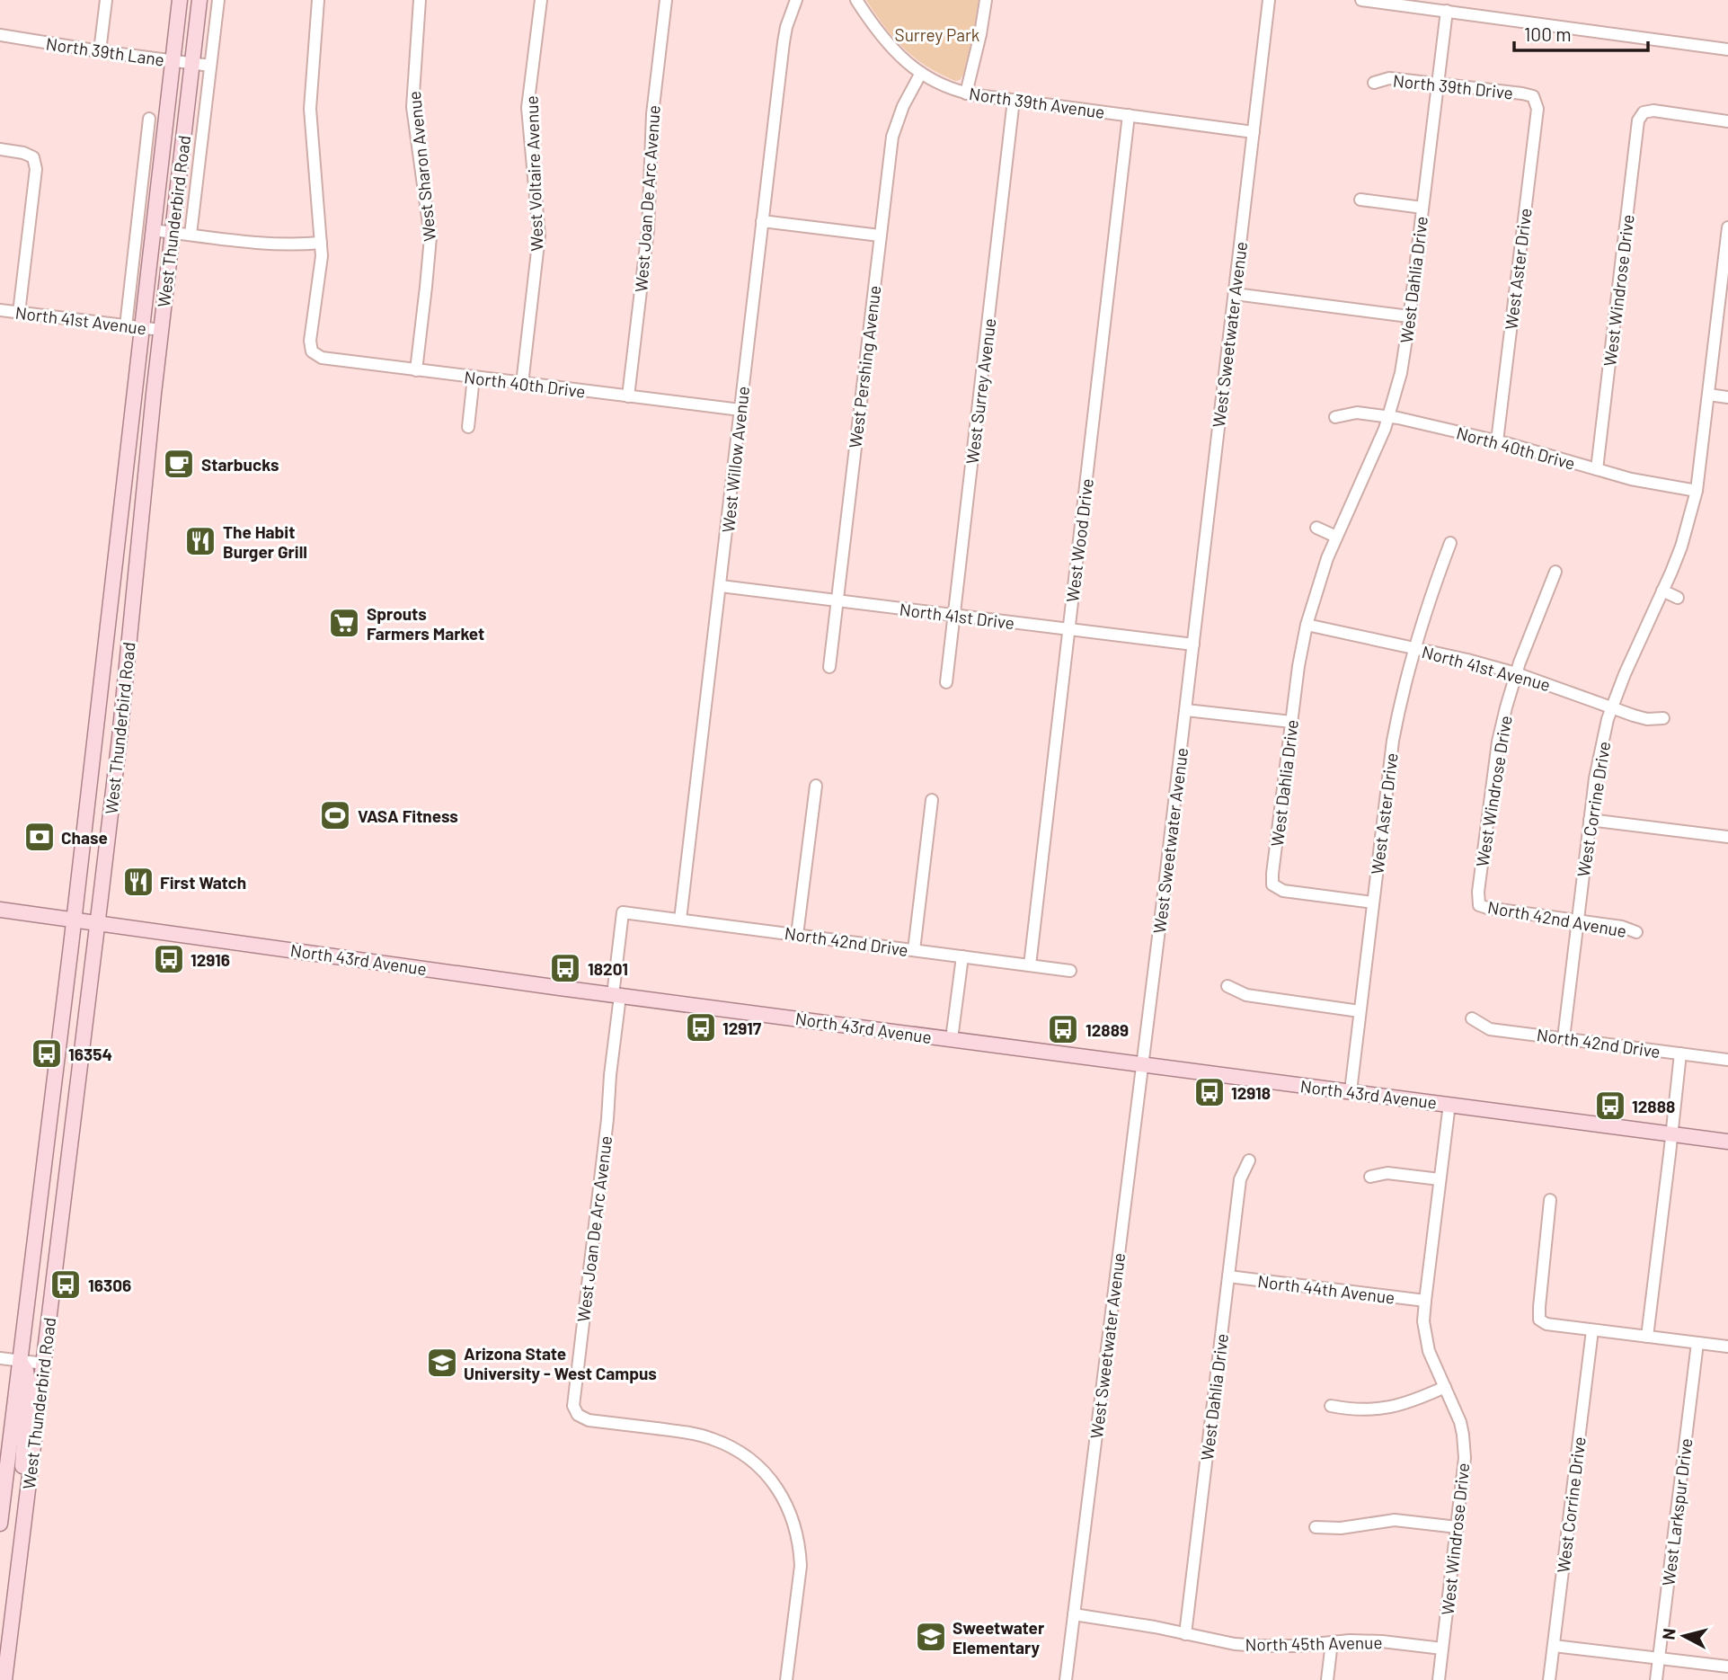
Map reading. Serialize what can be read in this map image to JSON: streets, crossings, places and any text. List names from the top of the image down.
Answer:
{
  "streets": {
    "main road": ["West Thunderbird Road", "North 43rd Avenue"],
    "street": [
      "North 39th Lane",
      "North 39th Drive",
      "North 39th Avenue",
      "West Sharon Avenue",
      "West Voltaire Avenue",
      "West Joan De Arc Avenue",
      "West Aster Drive",
      "West Dahlia Drive",
      "West Windrose Drive",
      "North 41st Avenue",
      "West Sweetwater Avenue",
      "West Pershing Avenue",
      "North 40th Drive",
      "West Surrey Avenue",
      "West Willow Avenue",
      "West Wood Drive",
      "North 41st Drive",
      "West Corrine Drive",
      "North 42nd Avenue",
      "North 42nd Drive",
      "North 44th Avenue",
      "West Larkspur Drive",
      "North 45th Avenue"
    ]
  },
  "crossings": [
    ["North 39th Lane", "West Thunderbird Road"],
    ["North 39th Drive", "West Aster Drive"],
    ["North 39th Drive", "West Dahlia Drive"],
    ["North 39th Avenue", "West Sweetwater Avenue"],
    ["North 39th Avenue", "West Pershing Avenue"],
    ["North 39th Avenue", "West Surrey Avenue"],
    ["North 39th Avenue", "West Wood Drive"],
    ["West Sharon Avenue", "North 40th Drive"],
    ["West Voltaire Avenue", "North 40th Drive"],
    ["West Joan De Arc Avenue", "North 40th Drive"],
    ["West Joan De Arc Avenue", "North 42nd Drive"],
    ["West Joan De Arc Avenue", "North 43rd Avenue"],
    ["West Thunderbird Road", "North 41st Avenue"],
    ["West Thunderbird Road", "North 43rd Avenue"],
    ["West Aster Drive", "West Dahlia Drive"],
    ["West Aster Drive", "North 41st Avenue"],
    ["West Aster Drive", "North 40th Drive"],
    ["West Aster Drive", "North 43rd Avenue"],
    ["West Dahlia Drive", "North 41st Avenue"],
    ["West Dahlia Drive", "North 40th Drive"],
    ["West Dahlia Drive", "North 44th Avenue"],
    ["West Dahlia Drive", "North 45th Avenue"],
    ["West Windrose Drive", "North 41st Avenue"],
    ["West Windrose Drive", "North 40th Drive"],
    ["West Windrose Drive", "North 42nd Avenue"],
    ["West Windrose Drive", "North 43rd Avenue"],
    ["West Windrose Drive", "North 44th Avenue"],
    ["West Windrose Drive", "North 45th Avenue"],
    ["North 41st Avenue", "West Corrine Drive"],
    ["West Sweetwater Avenue", "North 41st Drive"],
    ["West Sweetwater Avenue", "North 43rd Avenue"],
    ["West Sweetwater Avenue", "North 45th Avenue"],
    ["West Pershing Avenue", "North 41st Drive"],
    ["North 40th Drive", "West Willow Avenue"],
    ["North 40th Drive", "West Corrine Drive"],
    ["West Surrey Avenue", "North 41st Drive"],
    ["West Willow Avenue", "North 41st Drive"],
    ["West Willow Avenue", "North 42nd Drive"],
    ["West Wood Drive", "North 41st Drive"],
    ["West Wood Drive", "North 42nd Drive"],
    ["West Corrine Drive", "North 42nd Avenue"],
    ["West Corrine Drive", "North 42nd Drive"]
  ],
  "parks": ["Surrey Park"],
  "places": {
    "cafe": ["Starbucks"],
    "restaurant": ["The Habit Burger Grill", "First Watch"],
    "supermarket": ["Sprouts Farmers Market"],
    "sports": ["VASA Fitness"],
    "bank": ["Chase"],
    "bus stop": [
      "12916",
      "18201",
      "12917",
      "12889",
      "16354",
      "12918",
      "12888",
      "16306"
    ],
    "school or university": ["Arizona State University - West Campus", "Sweetwater Elementary"]
  },
  "scale_bar": "100 m",
  "north": "left"
}
